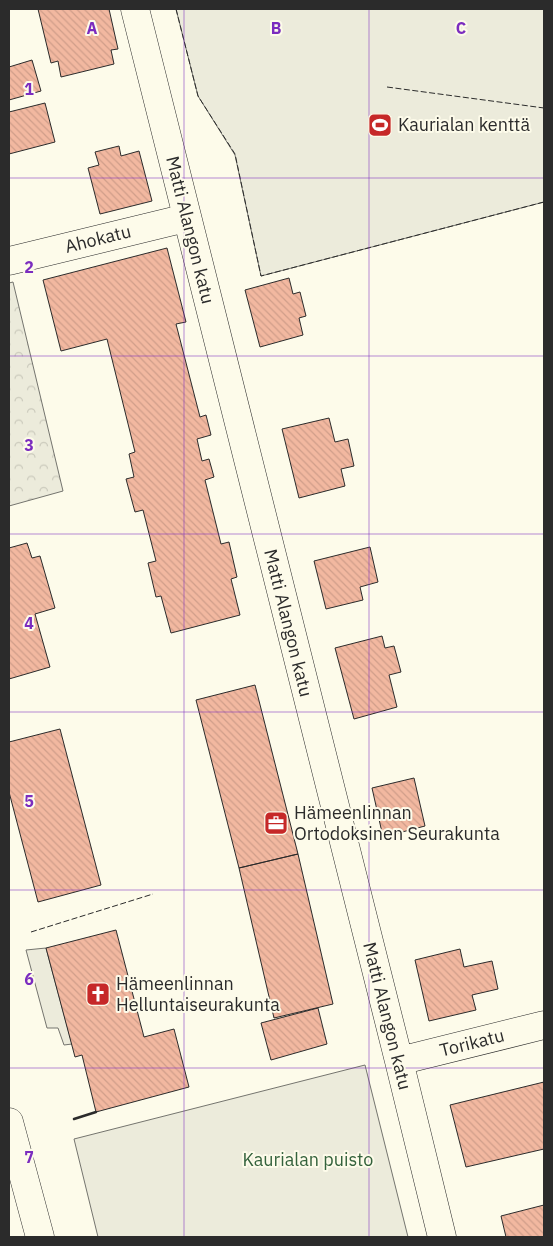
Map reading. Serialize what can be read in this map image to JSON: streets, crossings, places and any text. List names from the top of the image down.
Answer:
{
  "streets": {
    "street": ["Matti Alangon katu", "Ahokatu", "Torikatu"]
  },
  "crossings": [
    ["Matti Alangon katu", "Ahokatu"],
    ["Matti Alangon katu", "Torikatu"]
  ],
  "parks": ["Kaurialan puisto"],
  "places": {
    "sports": ["Kaurialan kenttä"],
    "office": ["Hämeenlinnan Ortodoksinen Seurakunta"],
    "church": ["Hämeenlinnan Helluntaiseurakunta"]
  },
  "grid": {
    "columns": ["A", "B", "C"],
    "rows": [
      "1",
      "2",
      "3",
      "4",
      "5",
      "6",
      "7"
    ]
  }
}
